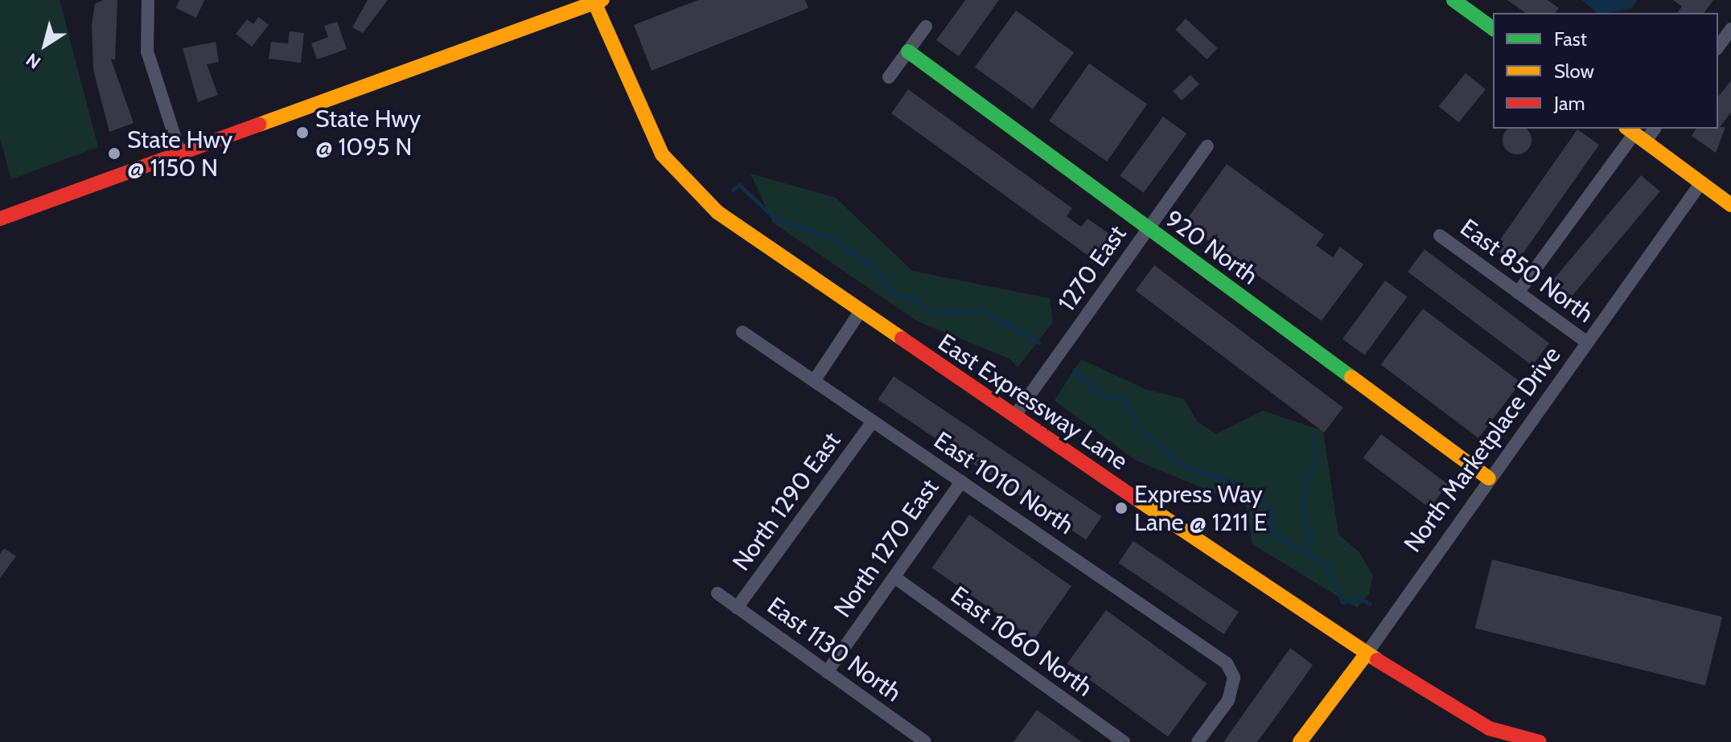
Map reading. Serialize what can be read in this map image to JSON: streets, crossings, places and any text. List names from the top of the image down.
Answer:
{
  "streets": {
    "street": [
      "920 North",
      "1270 East",
      "East 850 North",
      "East Expressway Lane",
      "North Marketplace Drive",
      "East 1010 North",
      "North 1290 East",
      "North 1270 East",
      "East 1060 North",
      "East 1130 North"
    ]
  },
  "crossings": [
    ["920 North", "1270 East"],
    ["920 North", "North Marketplace Drive"],
    ["1270 East", "East Expressway Lane"],
    ["East 850 North", "North Marketplace Drive"],
    ["East Expressway Lane", "North Marketplace Drive"],
    ["East 1010 North", "North 1290 East"],
    ["East 1010 North", "North 1270 East"],
    ["North 1290 East", "East 1130 North"],
    ["North 1270 East", "East 1060 North"],
    ["North 1270 East", "East 1130 North"]
  ],
  "places": ["State Hwy @ 1095 N", "State Hwy @ 1150 N", "Express Way Lane @ 1211 E"],
  "legend": ["Fast", "Slow", "Jam"],
  "north": "bottom left"
}
